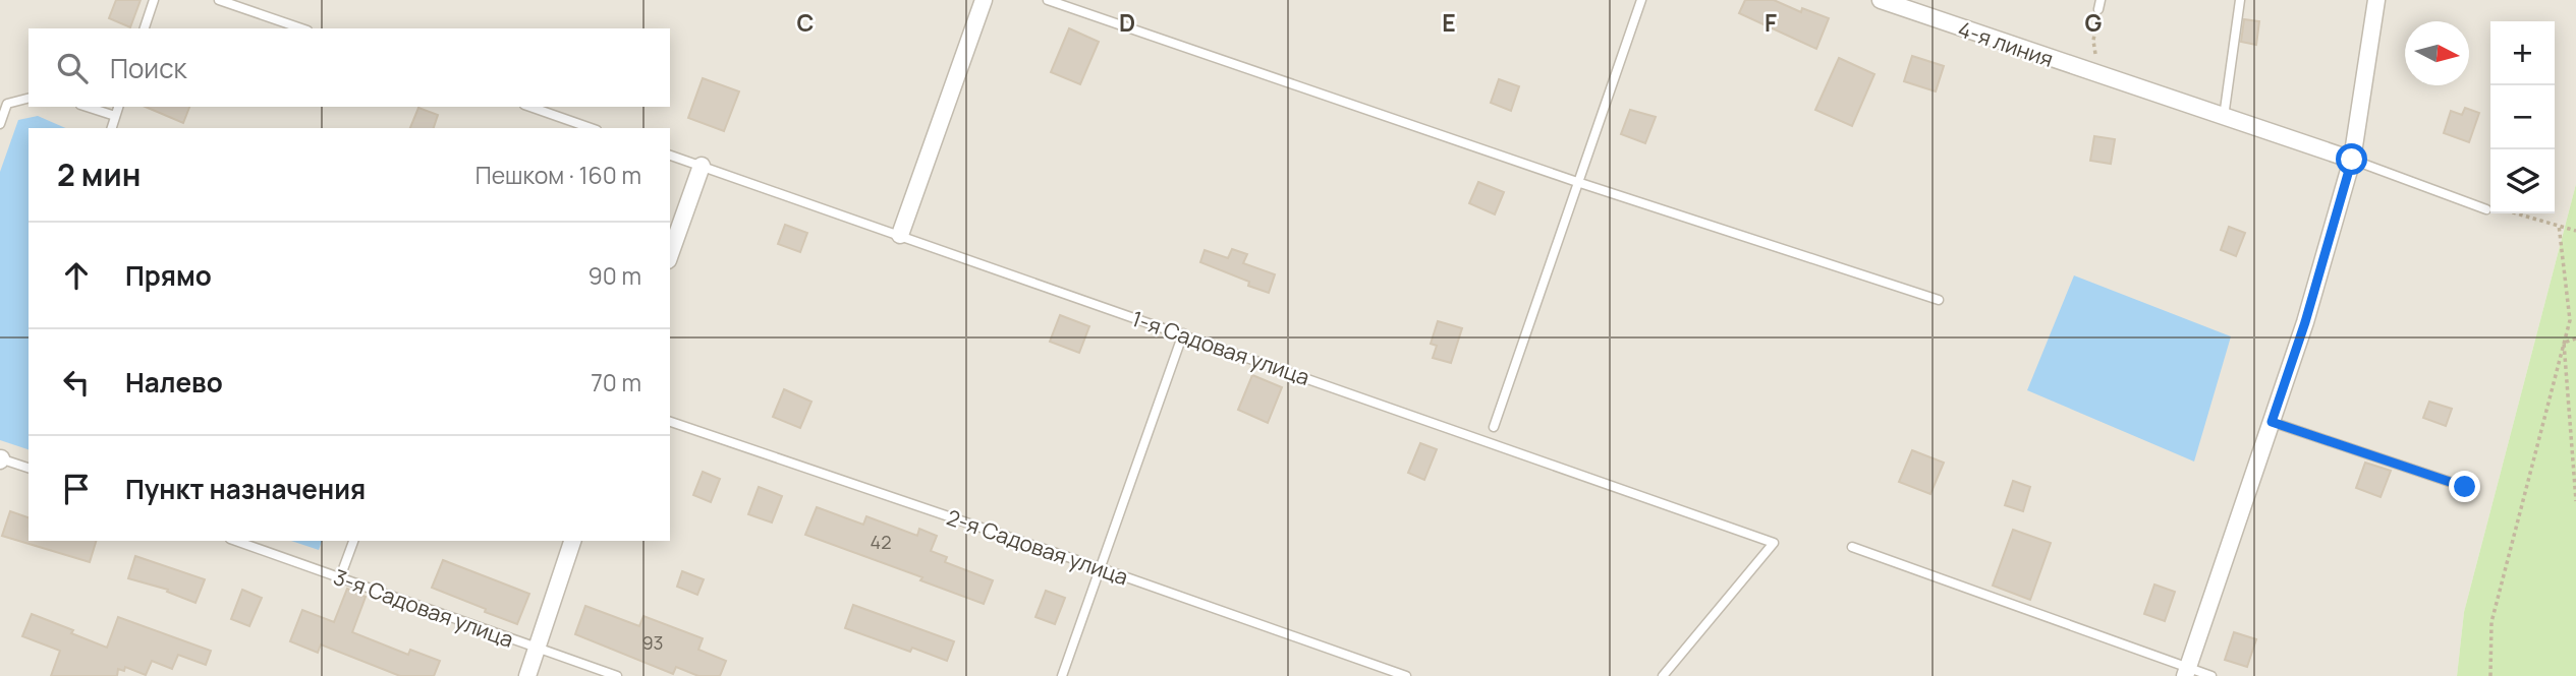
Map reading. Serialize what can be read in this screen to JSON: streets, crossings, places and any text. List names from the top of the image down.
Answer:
{
  "streets": {
    "street": ["4-я линия"],
    "lane": ["1-я Садовая улица", "2-я Садовая улица", "3-я Садовая улица"]
  },
  "house_numbers": ["42", "93"],
  "north": "right",
  "page": {
    "map_buttons": ["+", "−"],
    "search": "Поиск",
    "heading": ["2 мин", "Пешком · 160 m"],
    "list": [
      ["Прямо", "90 m"],
      ["Налево", "70 m"],
      "Пункт назначения"
    ]
  },
  "grid": {
    "columns": [
      "C",
      "D",
      "E",
      "F",
      "G"
    ]
  }
}
